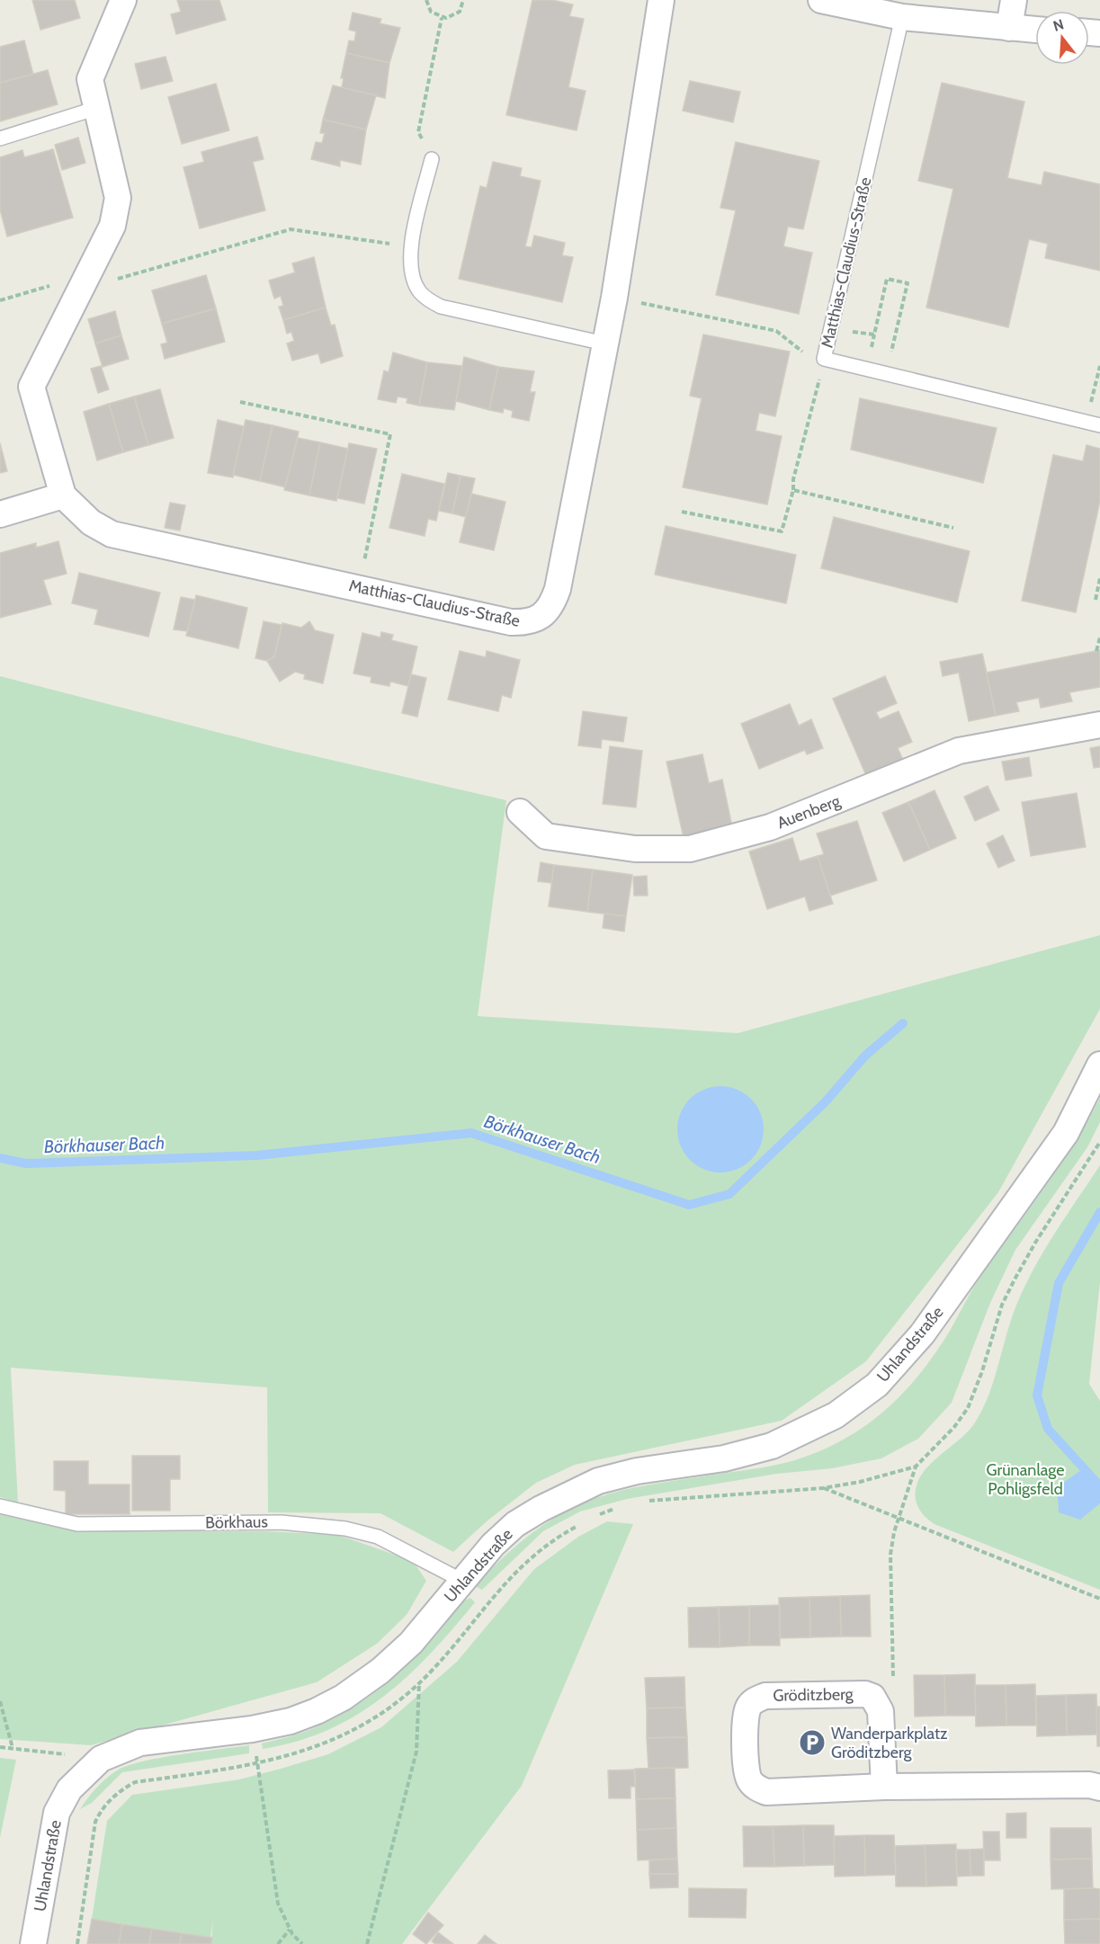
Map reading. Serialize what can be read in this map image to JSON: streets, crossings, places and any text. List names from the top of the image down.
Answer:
{
  "streets": {
    "street": [
      "Matthias-Claudius-Straße",
      "Auenberg",
      "Uhlandstraße",
      "Gröditzberg"
    ],
    "lane": ["Börkhaus"]
  },
  "crossings": [
    ["Uhlandstraße", "Börkhaus"]
  ],
  "water": ["Börkhauser Bach"],
  "parks": ["Grünanlage Pohligsfeld"],
  "places": {
    "parking": ["Wanderparkplatz Gröditzberg"]
  },
  "north": "top"
}
